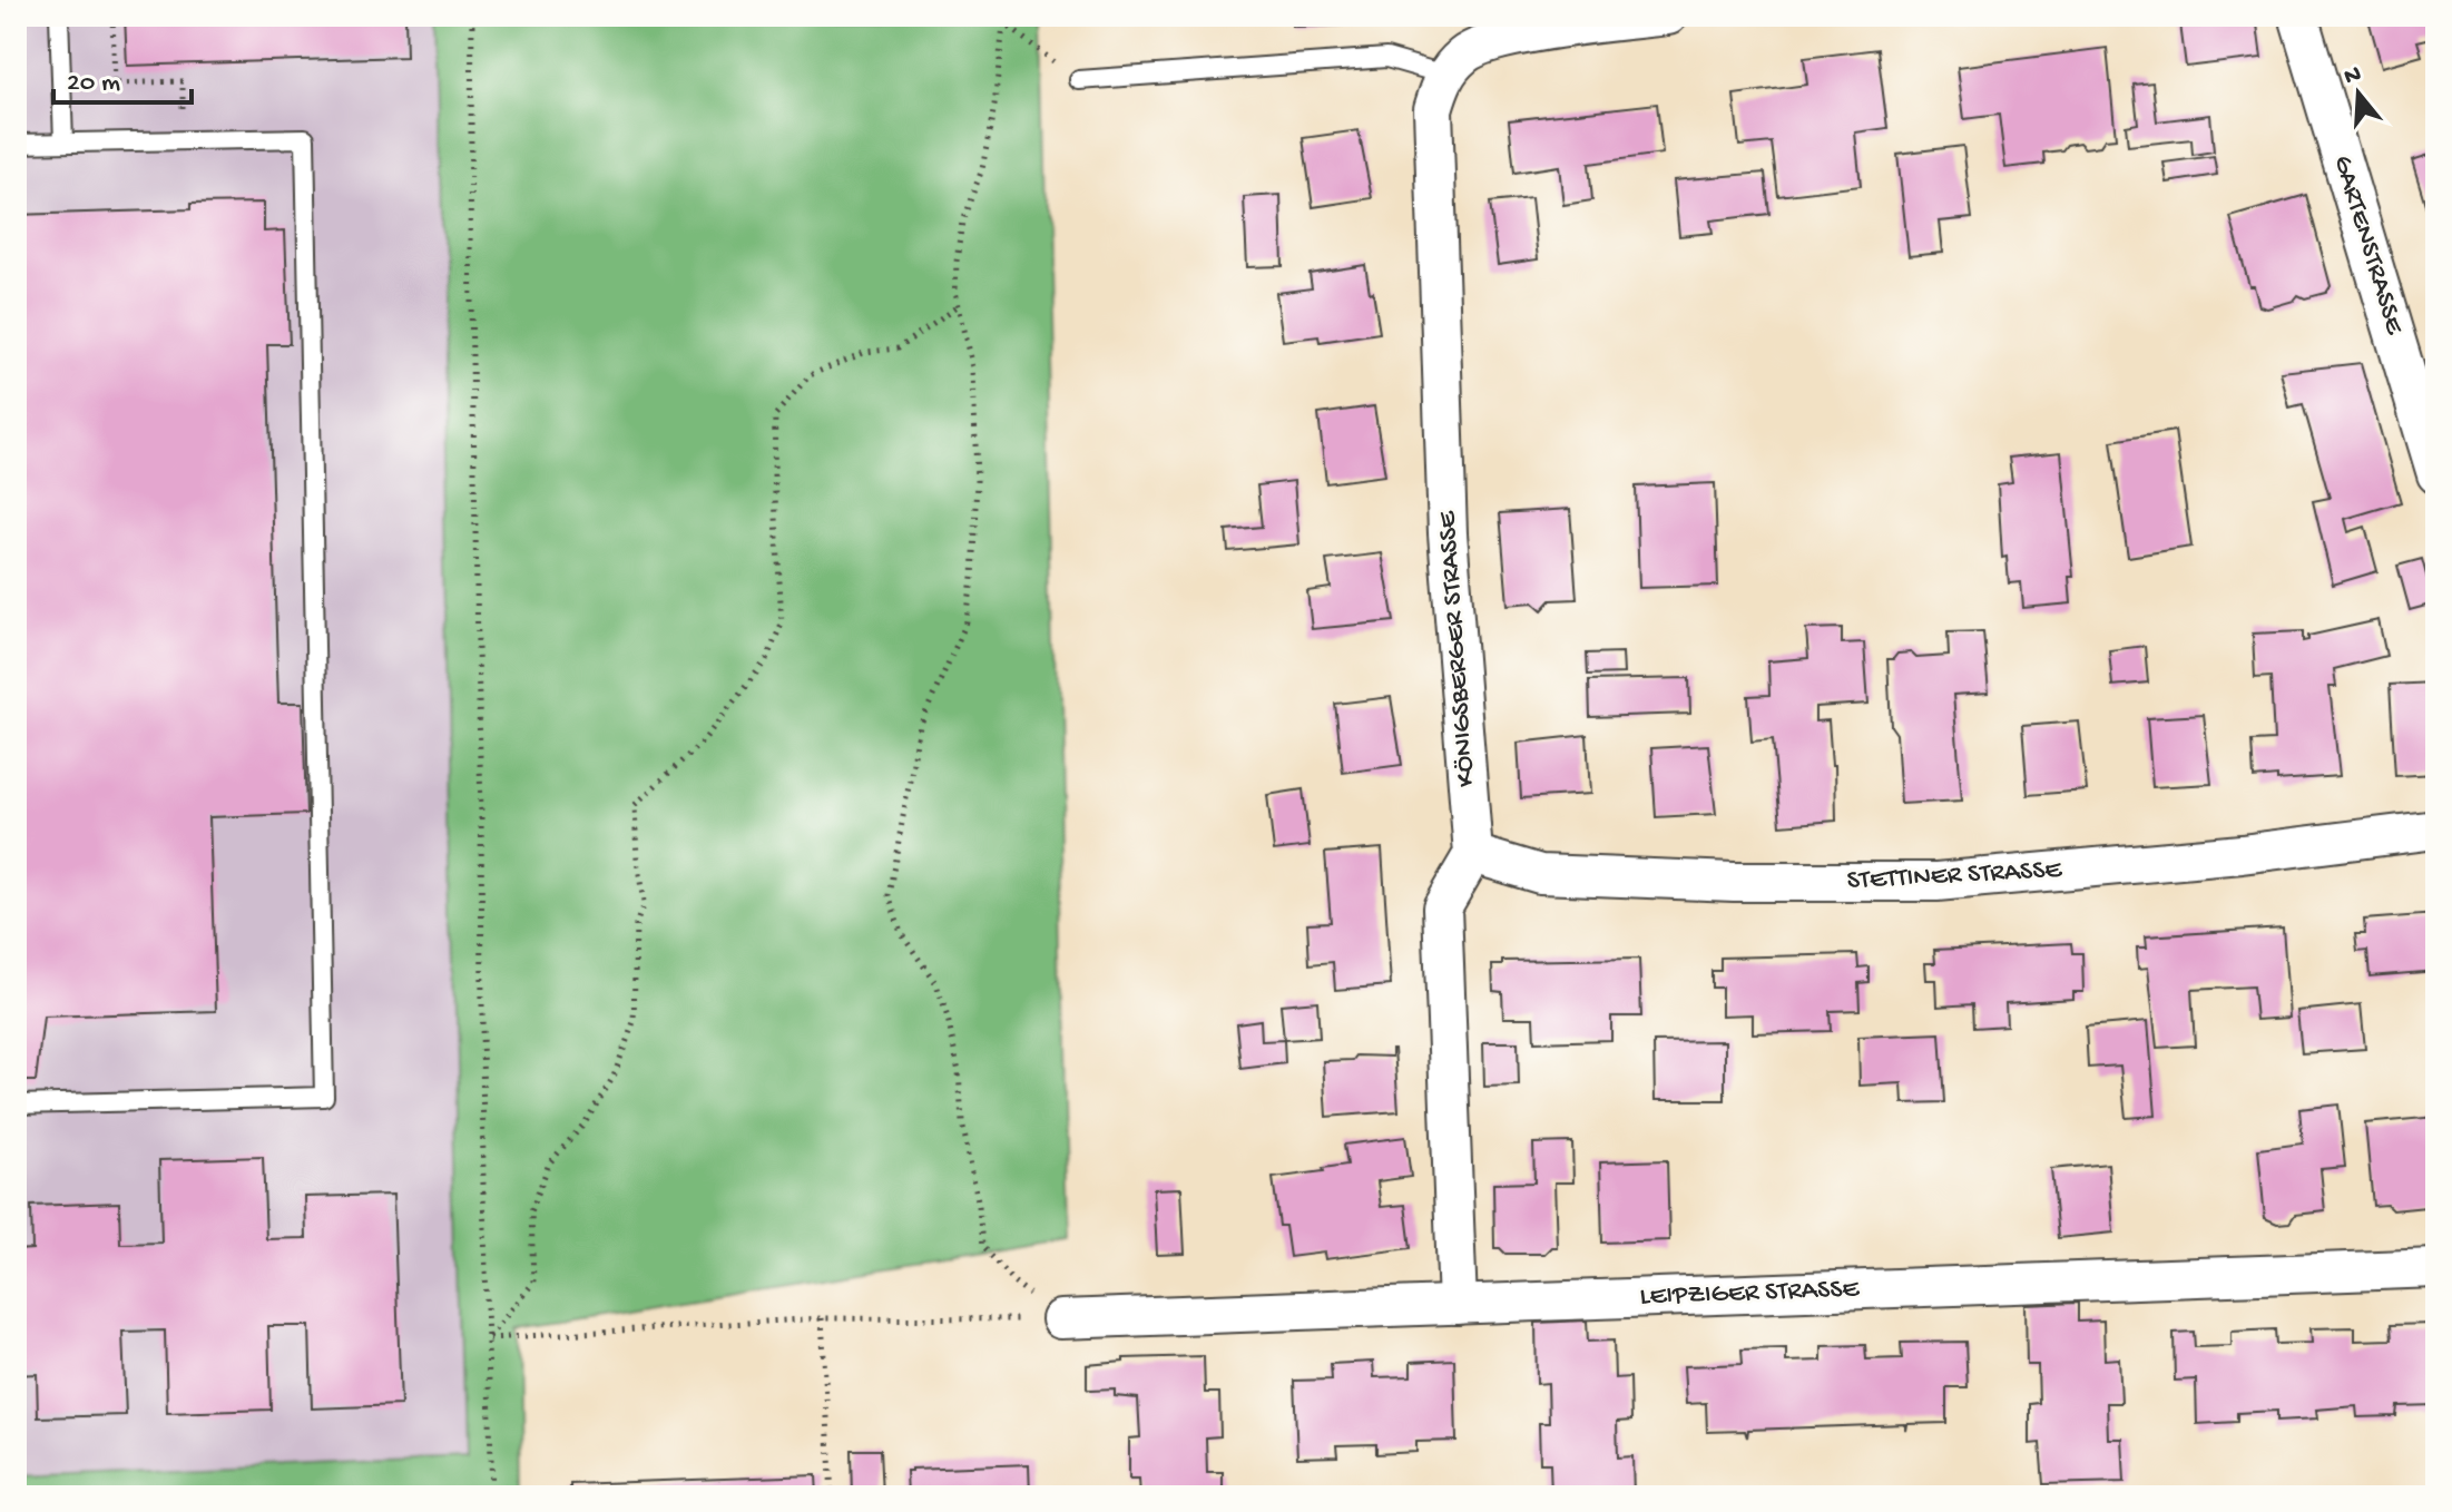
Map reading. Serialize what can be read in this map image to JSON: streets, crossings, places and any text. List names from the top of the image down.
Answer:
{
  "streets": {
    "street": [
      "GARTENSTRASSE",
      "KÖNIGSBERGER STRASSE",
      "STETTINER STRASSE",
      "LEIPZIGER STRASSE"
    ]
  },
  "crossings": [
    ["KÖNIGSBERGER STRASSE", "STETTINER STRASSE"]
  ],
  "scale_bar": "20 m",
  "north": "top"
}
